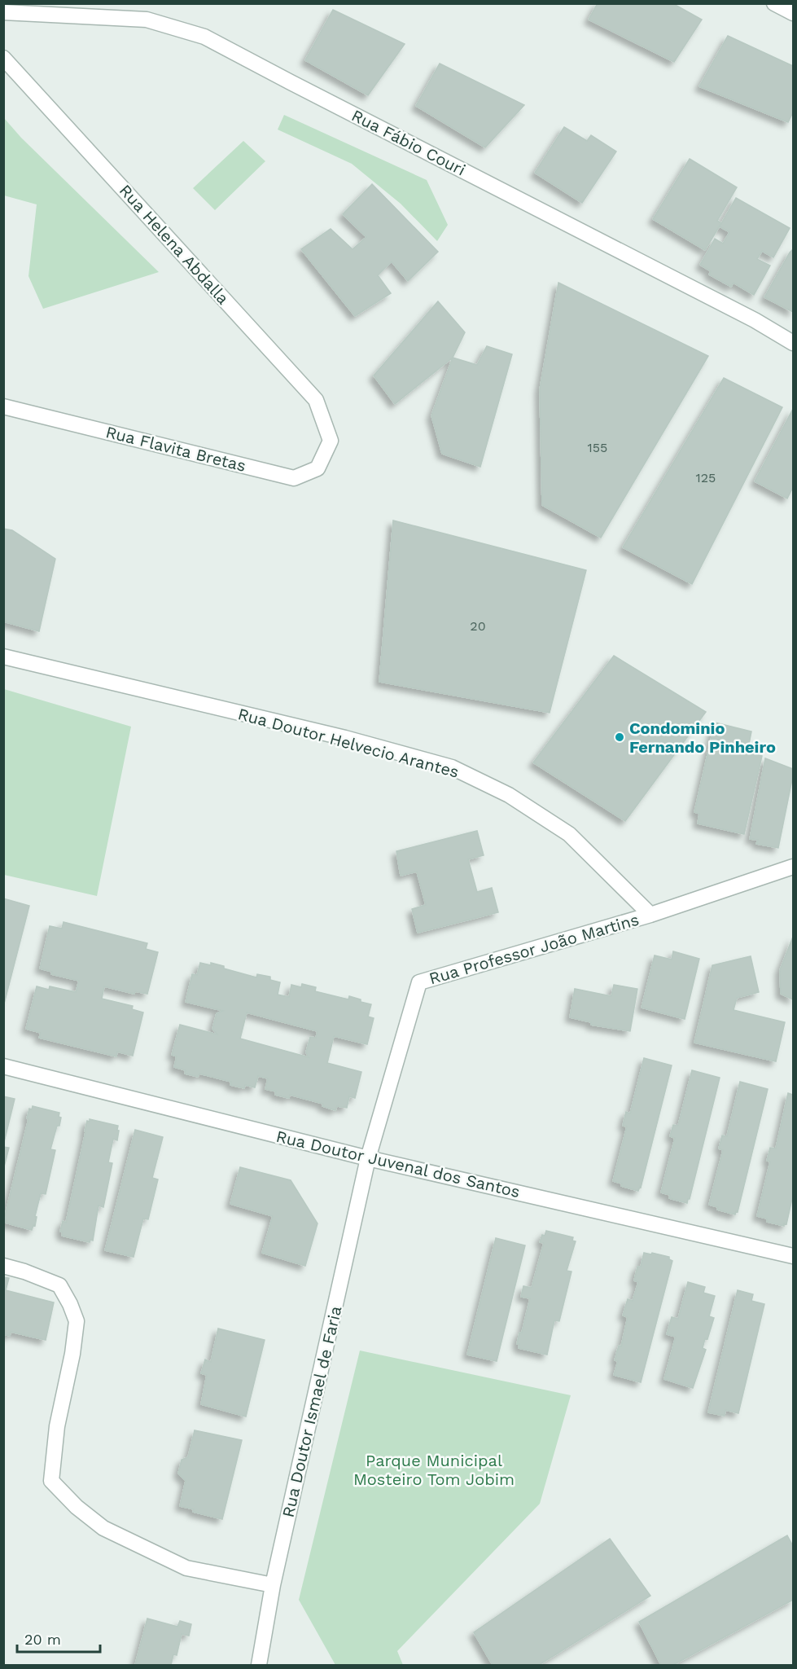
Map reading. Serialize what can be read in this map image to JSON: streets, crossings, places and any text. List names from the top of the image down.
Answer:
{
  "streets": {
    "street": [
      "Rua Fábio Couri",
      "Rua Helena Abdalla",
      "Rua Flavita Bretas",
      "Rua Doutor Helvecio Arantes",
      "Rua Professor João Martins",
      "Rua Doutor Juvenal dos Santos",
      "Rua Doutor Ismael de Faria"
    ]
  },
  "crossings": [
    ["Rua Helena Abdalla", "Rua Flavita Bretas"],
    ["Rua Doutor Helvecio Arantes", "Rua Professor João Martins"],
    ["Rua Professor João Martins", "Rua Doutor Juvenal dos Santos"],
    ["Rua Professor João Martins", "Rua Doutor Ismael de Faria"],
    ["Rua Doutor Juvenal dos Santos", "Rua Doutor Ismael de Faria"]
  ],
  "parks": ["Parque Municipal Mosteiro Tom Jobim"],
  "places": ["Condominio Fernando Pinheiro"],
  "house_numbers": ["155", "125", "20"],
  "scale_bar": "20 m"
}
